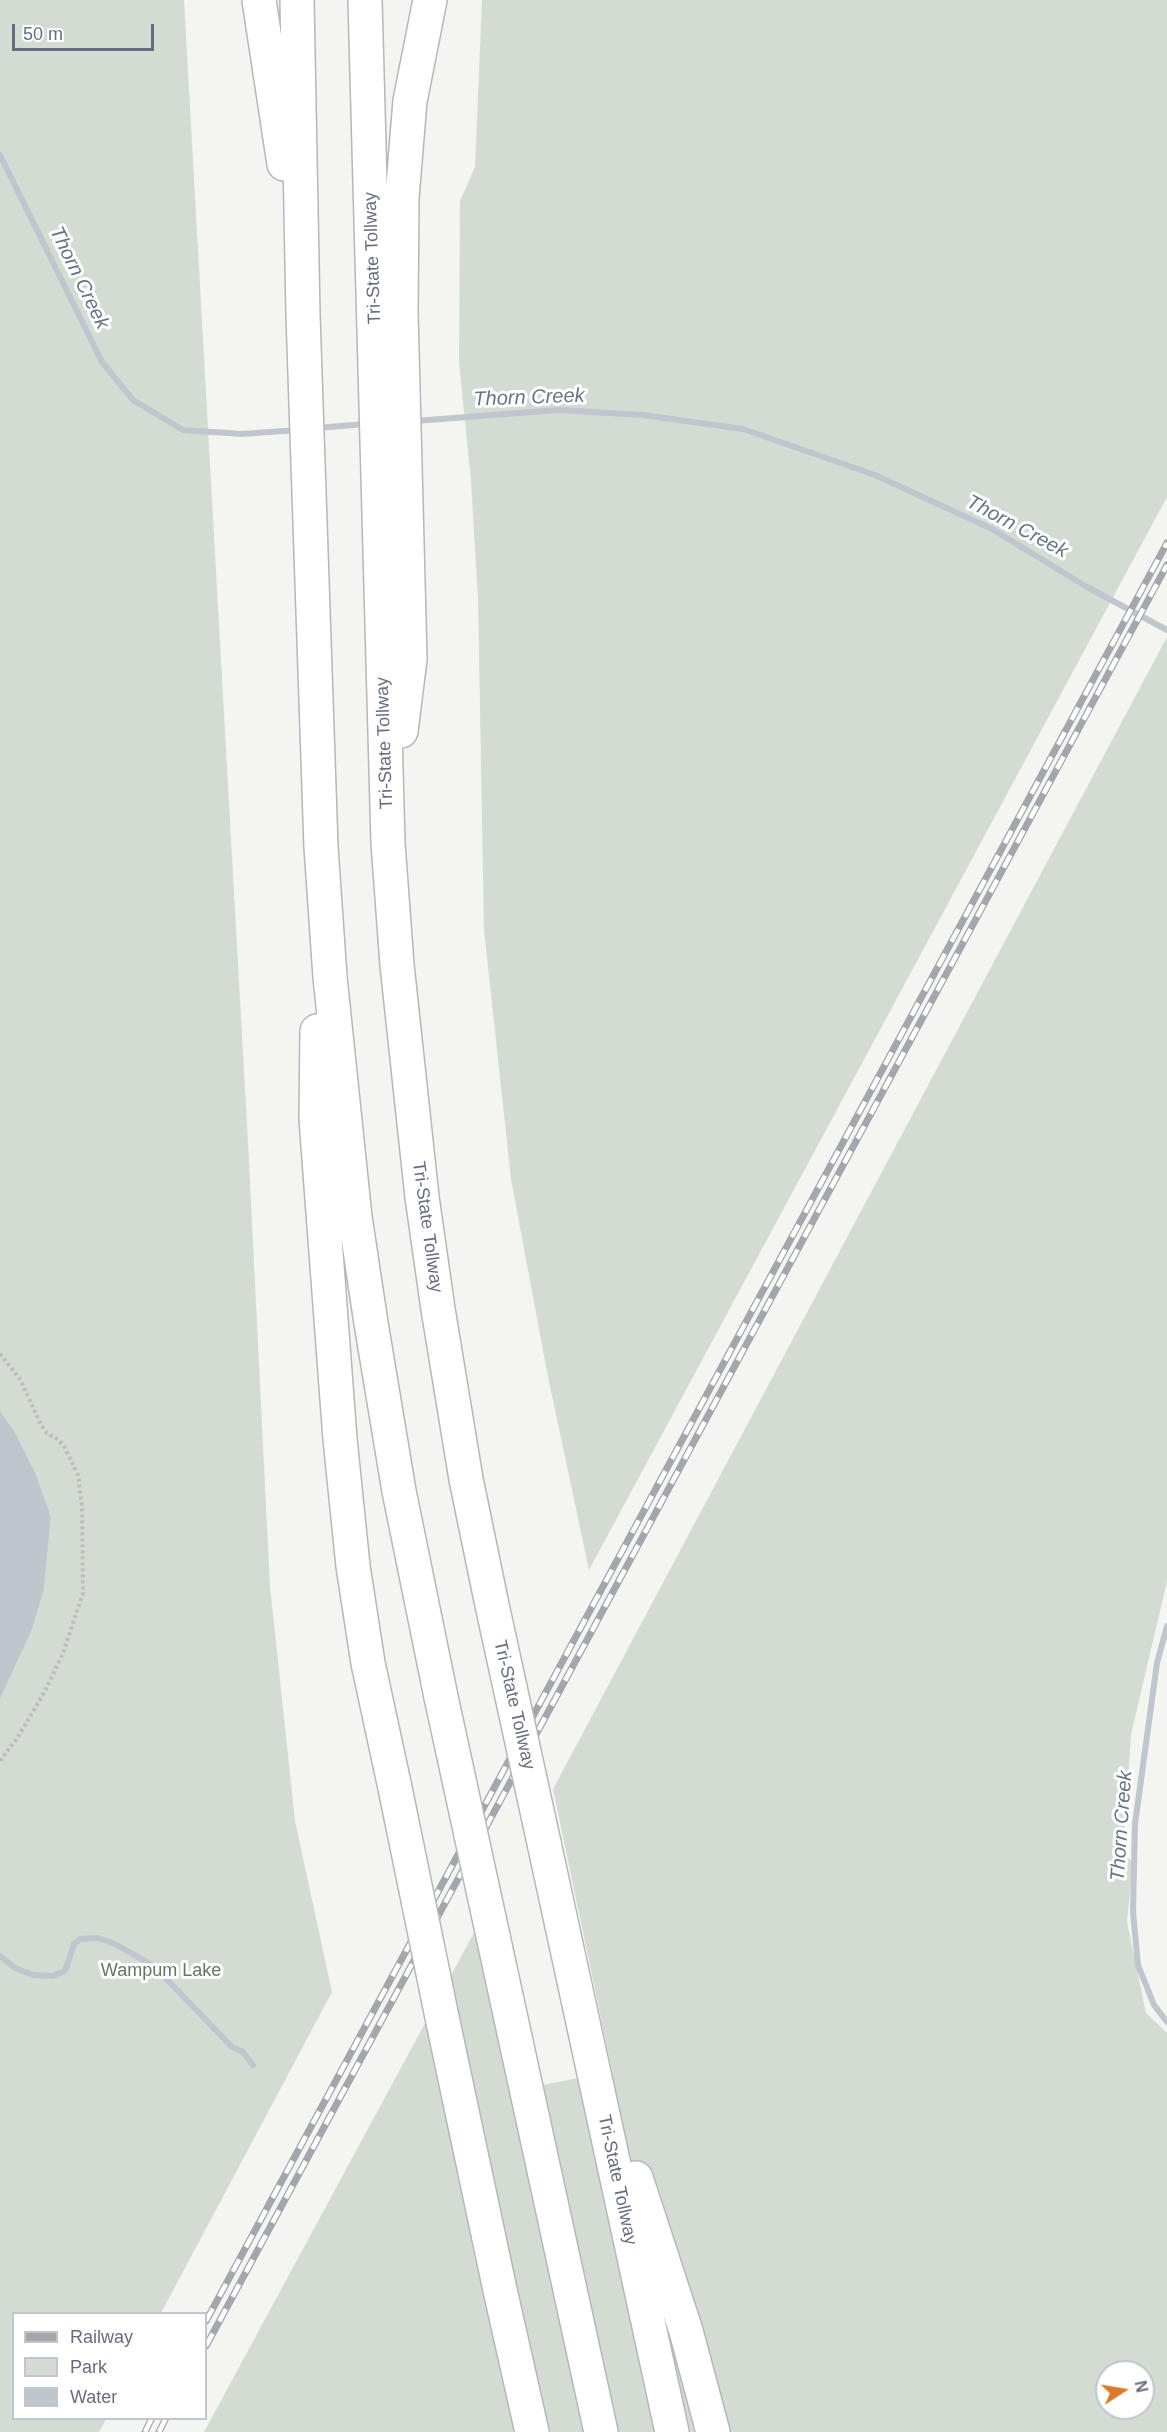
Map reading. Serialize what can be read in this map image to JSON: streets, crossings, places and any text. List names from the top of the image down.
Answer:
{
  "streets": {
    "highway": ["Tri-State Tollway"]
  },
  "water": ["Thorn Creek"],
  "parks": ["Wampum Lake"],
  "legend": ["Railway", "Park", "Water"],
  "scale_bar": "50 m",
  "north": "right"
}
